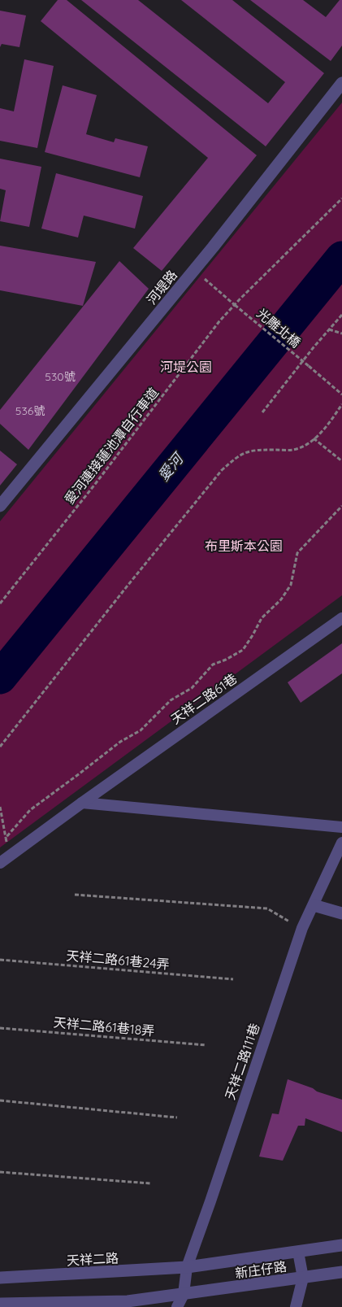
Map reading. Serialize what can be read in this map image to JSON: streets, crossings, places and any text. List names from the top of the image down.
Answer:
{
  "streets": {
    "street": ["河堤路", "天祥二路", "新庄仔路"],
    "lane": ["天祥二路61巷", "天祥二路111巷"],
    "path": [
      "光雕北橋",
      "愛河連接蓮池潭自行車道",
      "天祥二路61巷24弄",
      "天祥二路61巷18弄"
    ]
  },
  "crossings": [
    ["河堤路", "光雕北橋"],
    ["光雕北橋", "愛河連接蓮池潭自行車道"],
    ["天祥二路111巷", "天祥二路"],
    ["天祥二路111巷", "新庄仔路"],
    ["天祥二路", "新庄仔路"]
  ],
  "water": ["愛河"],
  "parks": ["河堤公園", "布里斯本公園"],
  "house_numbers": ["530號", "536號"]
}
